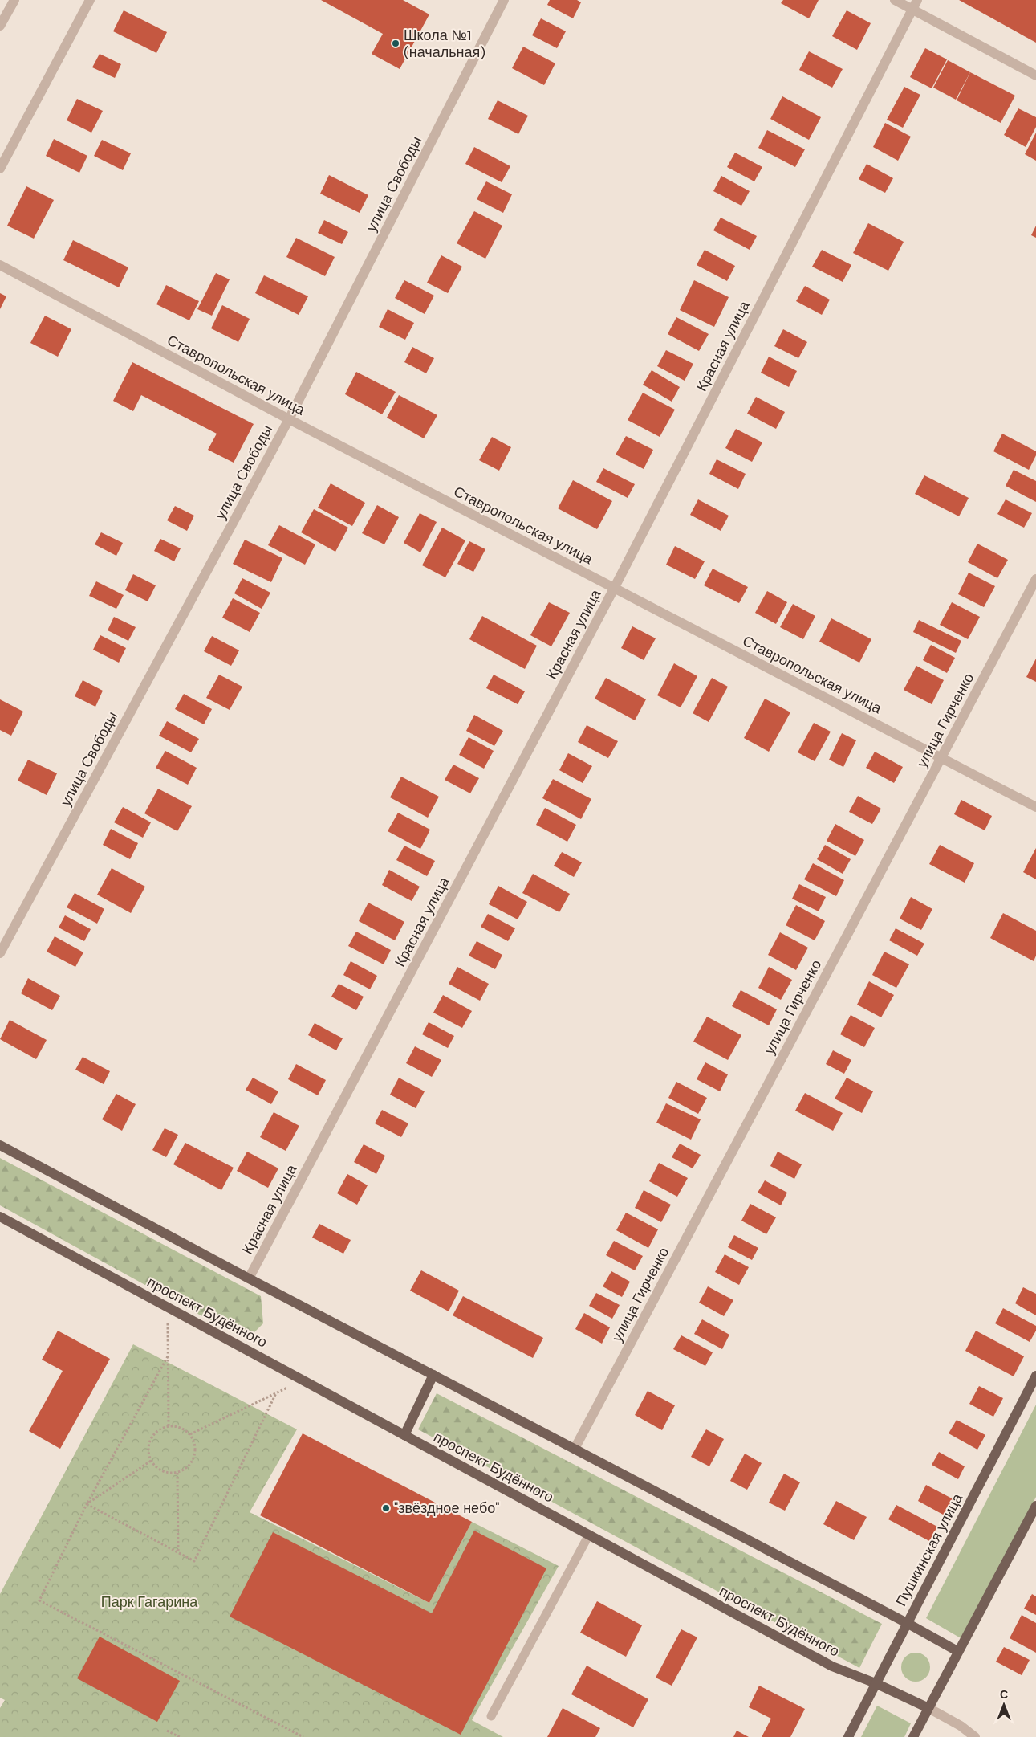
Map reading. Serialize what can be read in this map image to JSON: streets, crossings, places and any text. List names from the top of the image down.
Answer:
{
  "streets": {
    "main road": ["проспект Будённого", "Пушкинская улица"],
    "street": [
      "улица Свободы",
      "Красная улица",
      "Ставропольская улица",
      "улица Гирченко"
    ]
  },
  "crossings": [
    ["улица Свободы", "Ставропольская улица"],
    ["Красная улица", "Ставропольская улица"],
    ["Ставропольская улица", "улица Гирченко"],
    ["проспект Будённого", "Пушкинская улица"]
  ],
  "parks": ["Парк Гагарина"],
  "places": ["Школа №1 (начальная)", "\"звёздное небо\""],
  "north": "top"
}
